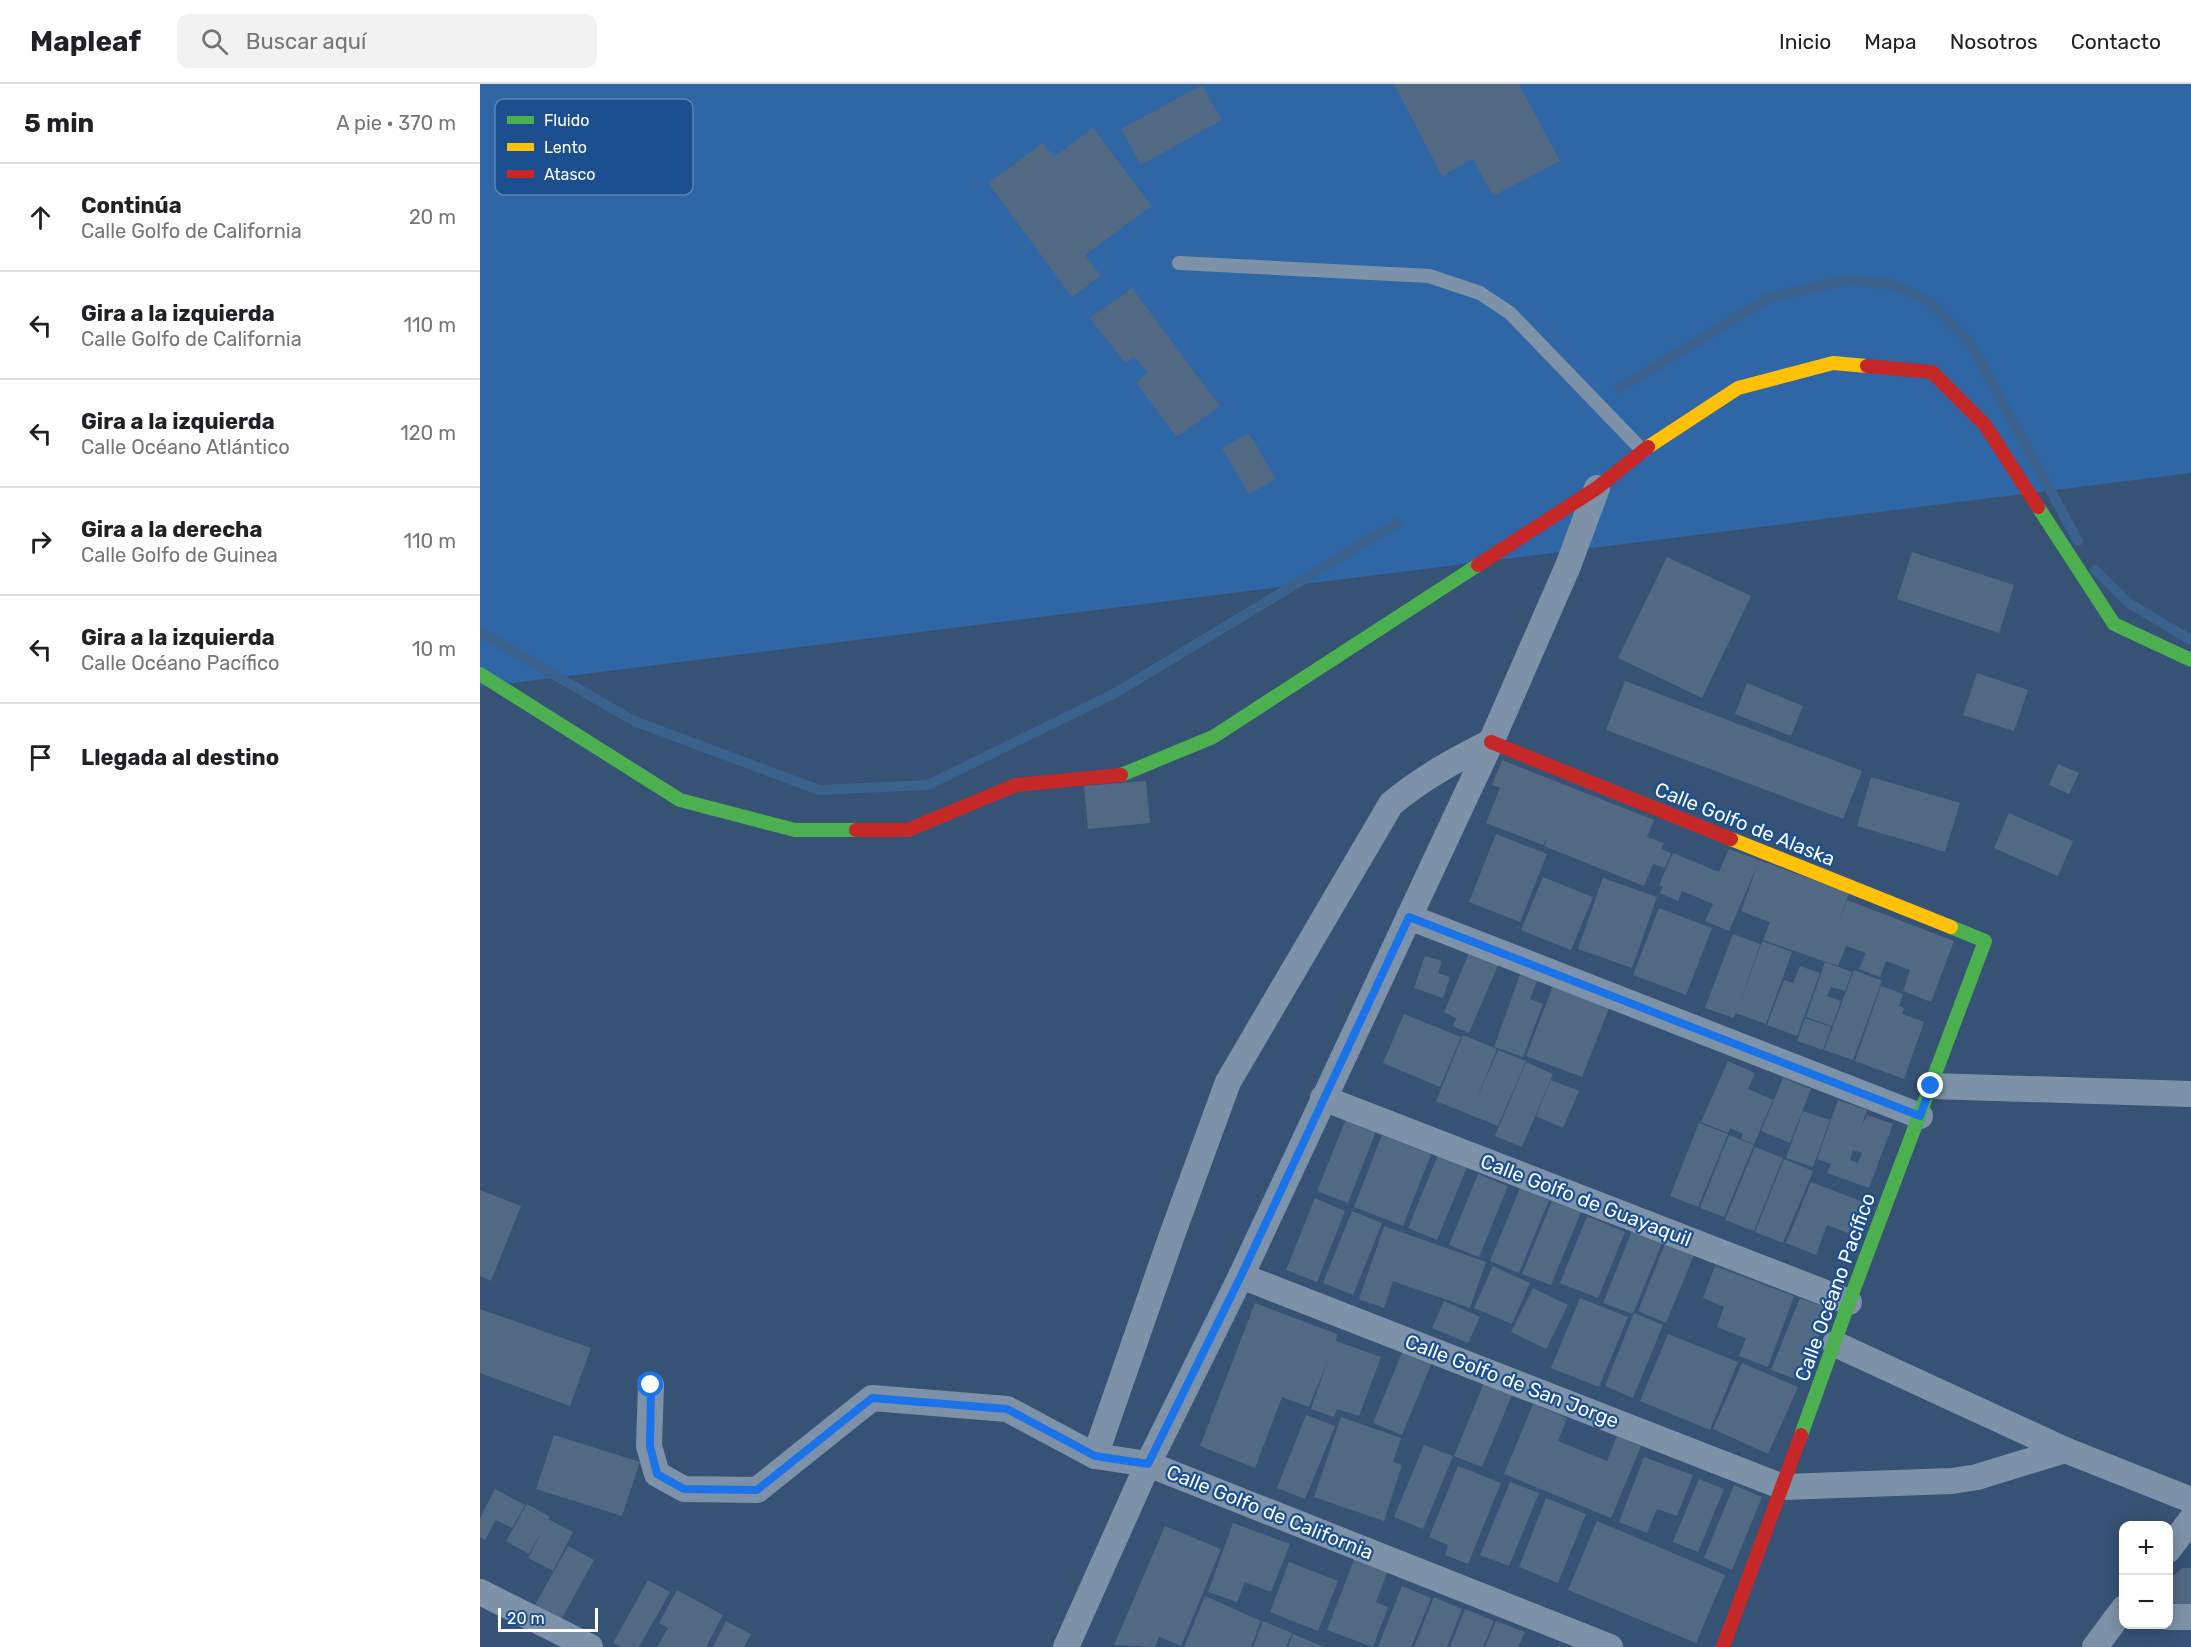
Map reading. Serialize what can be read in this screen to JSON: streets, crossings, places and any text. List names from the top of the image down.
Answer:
{
  "streets": {
    "street": [
      "Calle Golfo de Alaska",
      "Calle Golfo de Guayaquil",
      "Calle Océano Pacífico",
      "Calle Golfo de San Jorge",
      "Calle Golfo de California"
    ]
  },
  "crossings": [
    ["Calle Golfo de Alaska", "Calle Océano Pacífico"],
    ["Calle Golfo de Guayaquil", "Calle Océano Pacífico"],
    ["Calle Océano Pacífico", "Calle Golfo de San Jorge"]
  ],
  "legend": ["Fluido", "Lento", "Atasco"],
  "scale_bar": "20 m",
  "page": {
    "header": "Mapleaf",
    "search": "Buscar aquí",
    "nav": [
      "Inicio",
      "Mapa",
      "Nosotros",
      "Contacto"
    ],
    "heading": ["5 min", "A pie · 370 m"],
    "list": [
      ["Continúa", "Calle Golfo de California", "20 m"],
      ["Gira a la izquierda", "Calle Golfo de California", "110 m"],
      ["Gira a la izquierda", "Calle Océano Atlántico", "120 m"],
      ["Gira a la derecha", "Calle Golfo de Guinea", "110 m"],
      ["Gira a la izquierda", "Calle Océano Pacífico", "10 m"],
      "Llegada al destino"
    ],
    "map_buttons": ["+", "−"],
    "scale": "20 m"
  }
}
